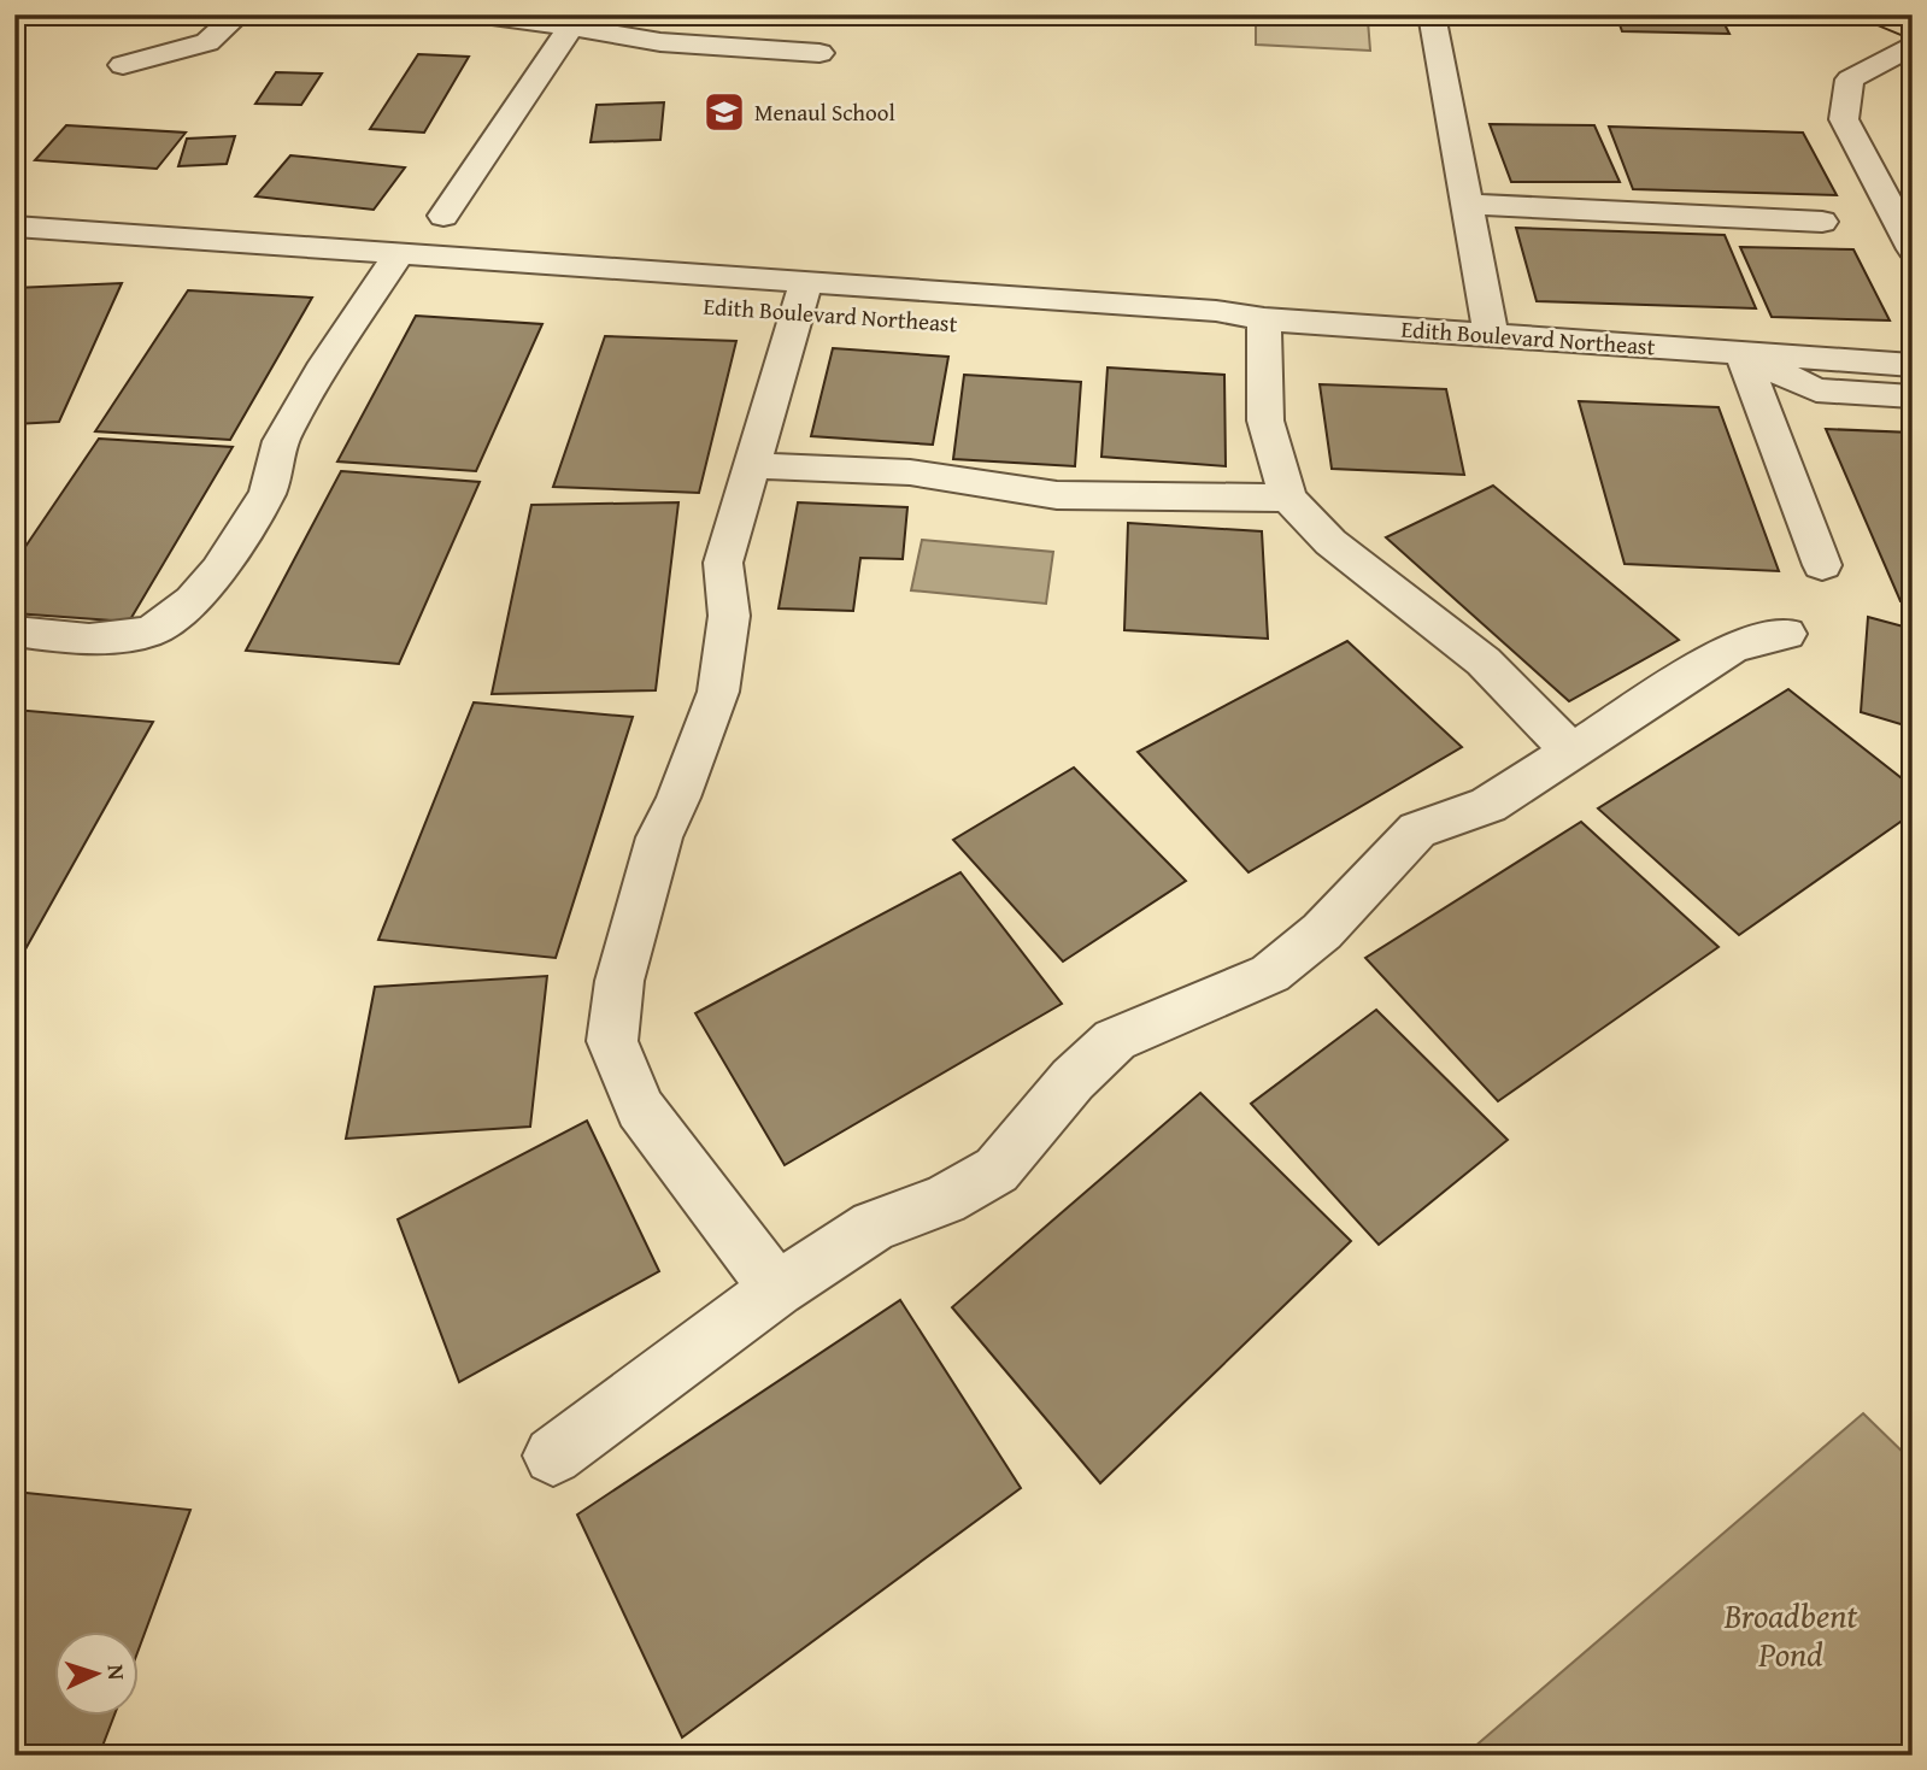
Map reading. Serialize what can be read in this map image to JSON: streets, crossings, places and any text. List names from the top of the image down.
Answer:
{
  "streets": {
    "street": ["Edith Boulevard Northeast"]
  },
  "water": ["Broadbent Pond"],
  "places": {
    "school or university": ["Menaul School"]
  },
  "north": "right"
}
